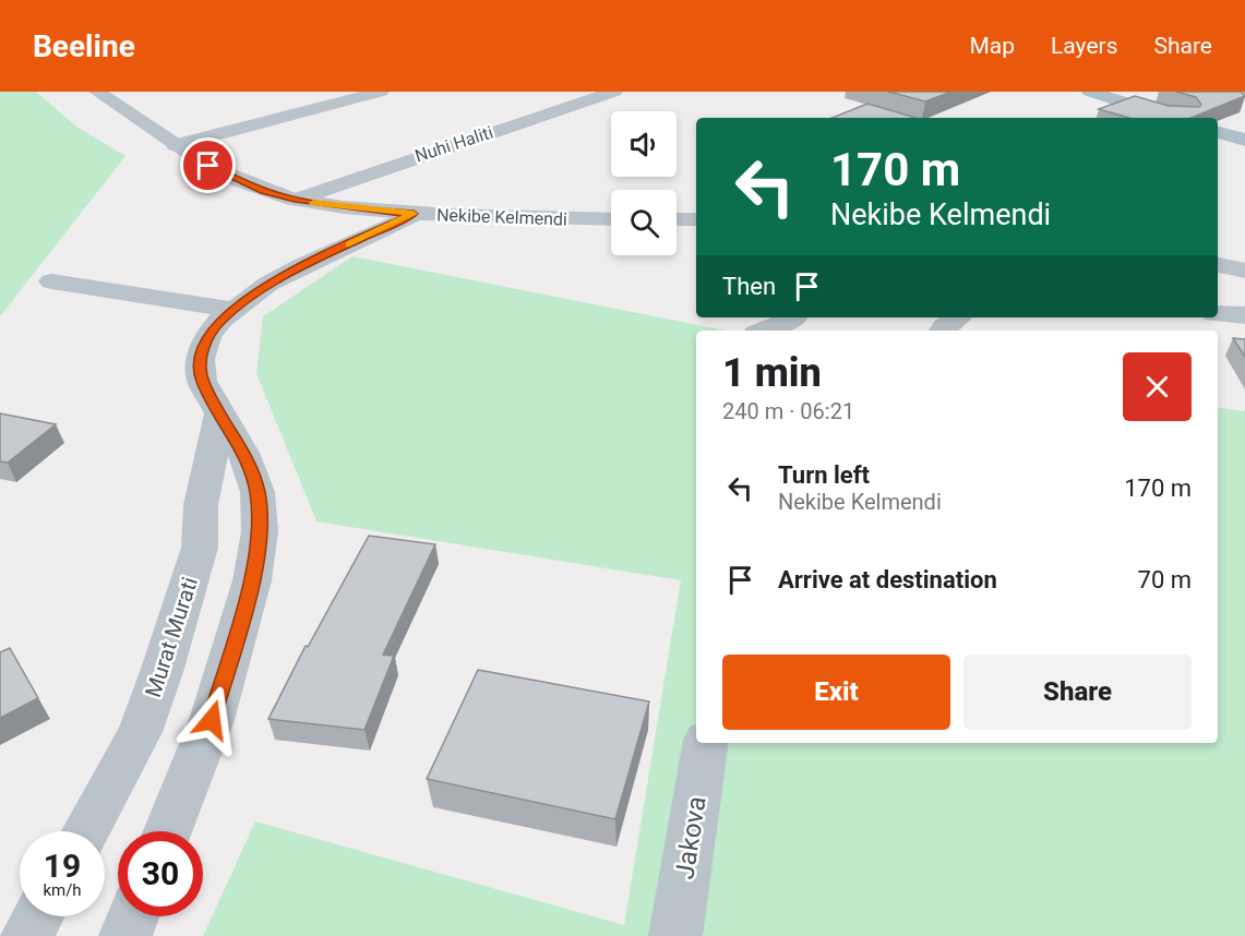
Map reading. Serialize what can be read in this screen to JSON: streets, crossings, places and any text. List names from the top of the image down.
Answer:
{
  "streets": {
    "street": [
      "Nuhi Haliti",
      "Nekibe Kelmendi",
      "Murat Murati",
      "Jakova"
    ]
  },
  "crossings": [
    ["Nuhi Haliti", "Nekibe Kelmendi"]
  ],
  "page": {
    "header": "Beeline",
    "nav": ["Map", "Layers", "Share"],
    "turn": ["170 m", "Nekibe Kelmendi"],
    "then": "Then",
    "heading": ["1 min", "240 m · 06:21"],
    "list": [
      {
        "name": "Turn left",
        "note": "Nekibe Kelmendi",
        "value": "170 m"
      },
      {
        "name": "Arrive at destination",
        "value": "70 m"
      }
    ],
    "buttons": ["Exit", "Share"],
    "speed": "19 km/h",
    "limit": "30"
  }
}
